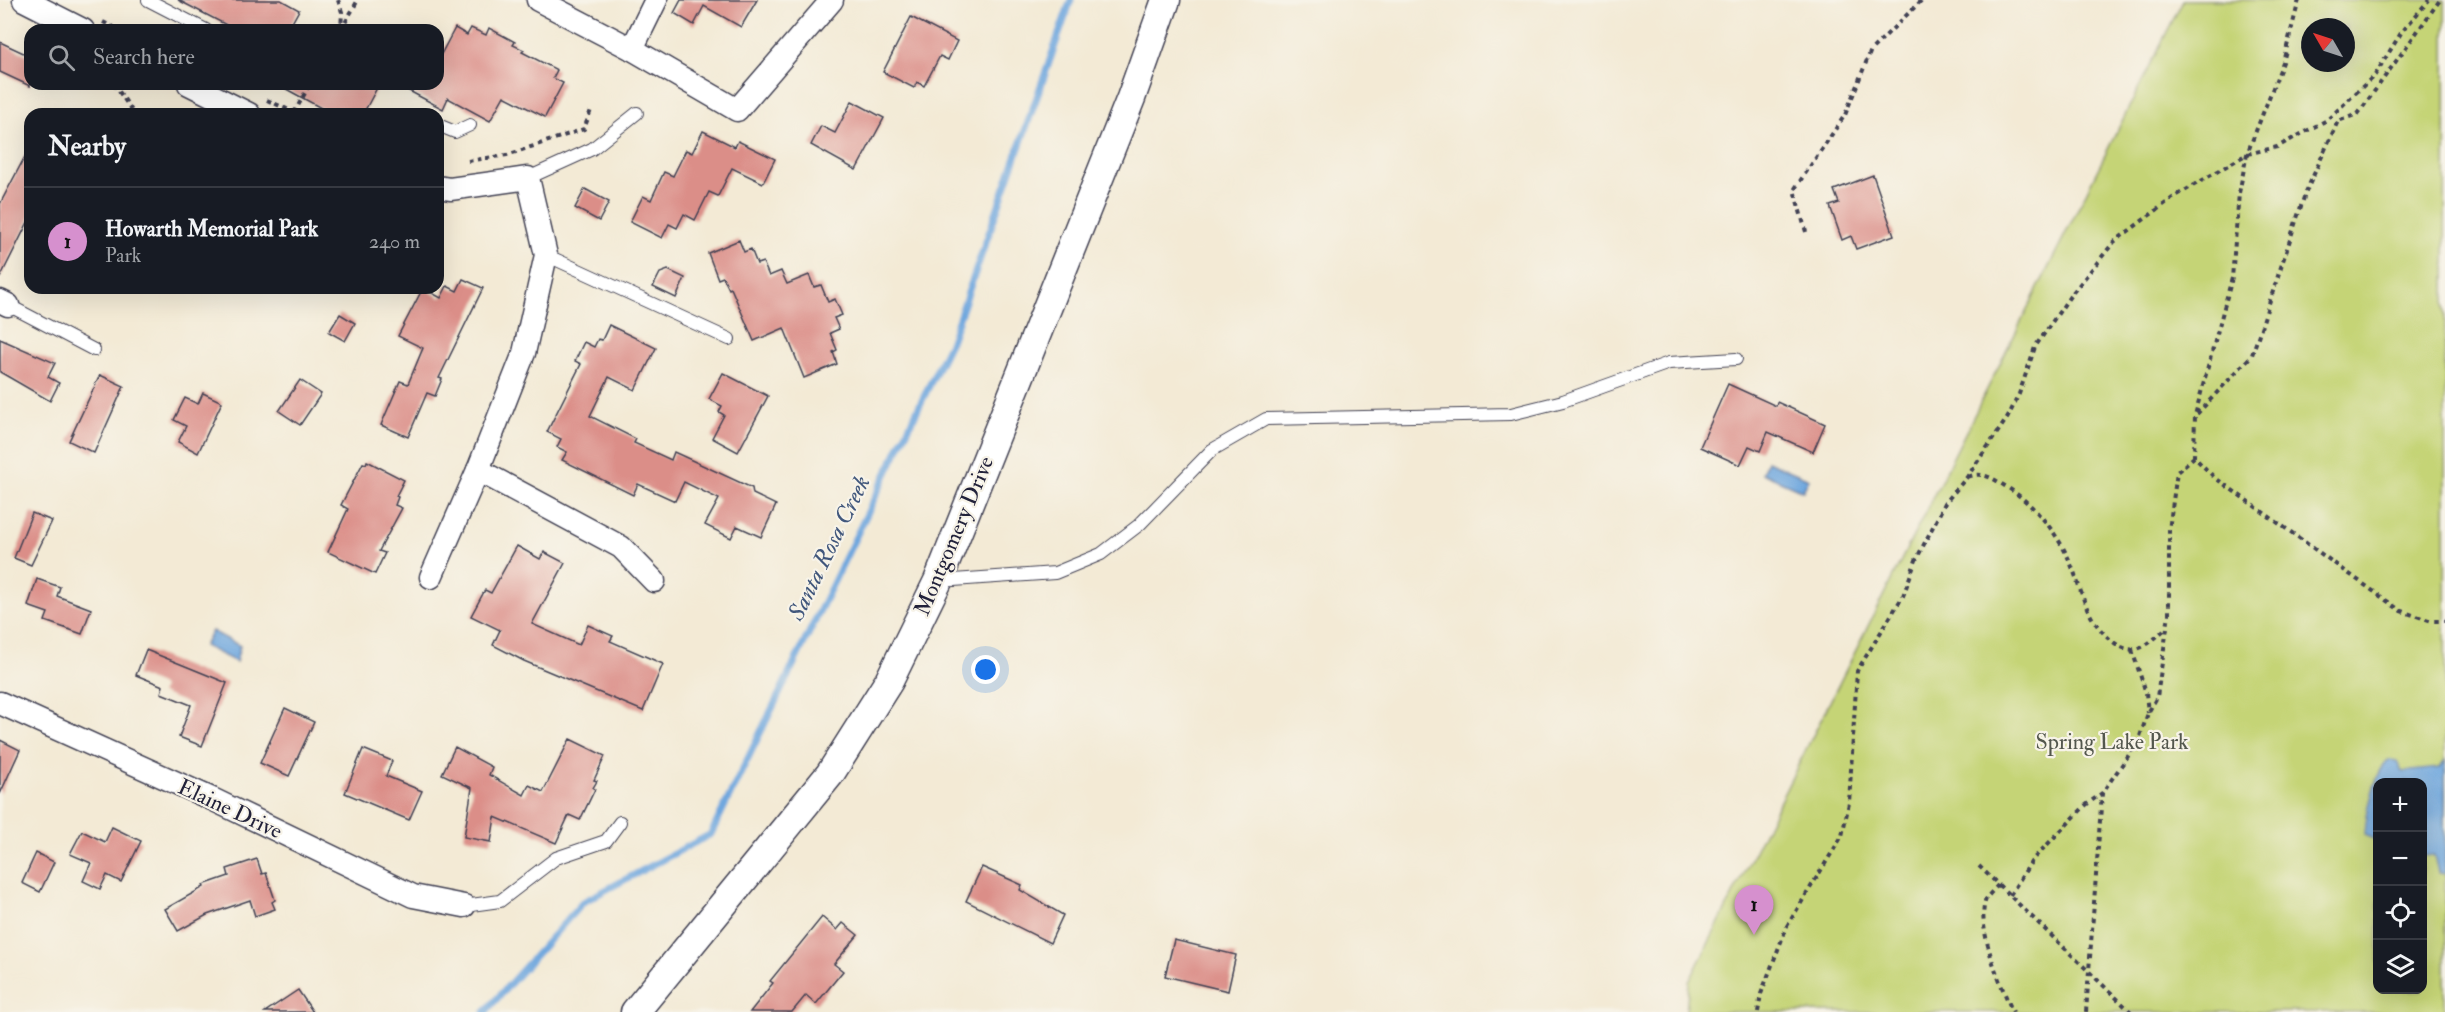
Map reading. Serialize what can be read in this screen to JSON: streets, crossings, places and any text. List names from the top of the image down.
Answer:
{
  "streets": {
    "street": ["Montgomery Drive", "Elaine Drive"]
  },
  "water": ["Santa Rosa Creek"],
  "parks": ["Spring Lake Park"],
  "north": "top left",
  "page": {
    "search": "Search here",
    "heading": "Nearby",
    "list": [
      {
        "mark": "1",
        "name": "Howarth Memorial Park",
        "note": "Park",
        "value": "240 m"
      }
    ],
    "map_buttons": ["+", "−"],
    "pins": "1"
  }
}
